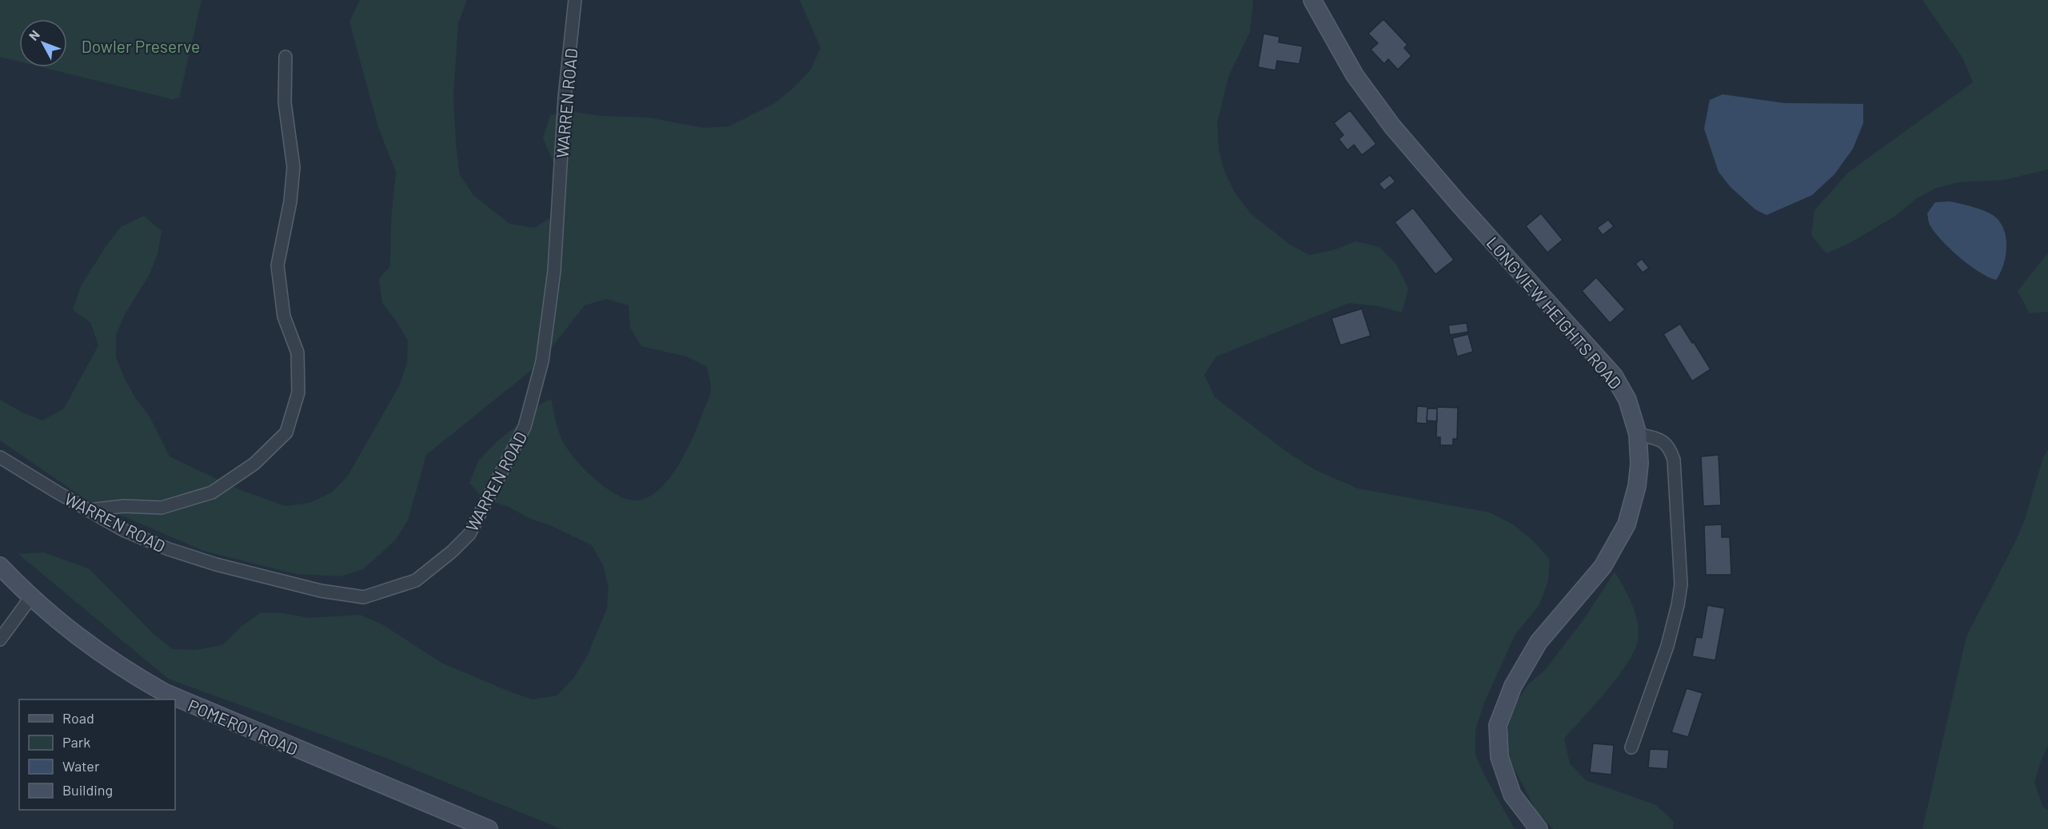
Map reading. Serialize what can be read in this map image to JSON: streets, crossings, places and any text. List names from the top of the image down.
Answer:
{
  "streets": {
    "street": ["WARREN ROAD", "LONGVIEW HEIGHTS ROAD", "POMEROY ROAD"]
  },
  "parks": ["Dowler Preserve"],
  "legend": [
    "Road",
    "Park",
    "Water",
    "Building"
  ],
  "north": "top left"
}
